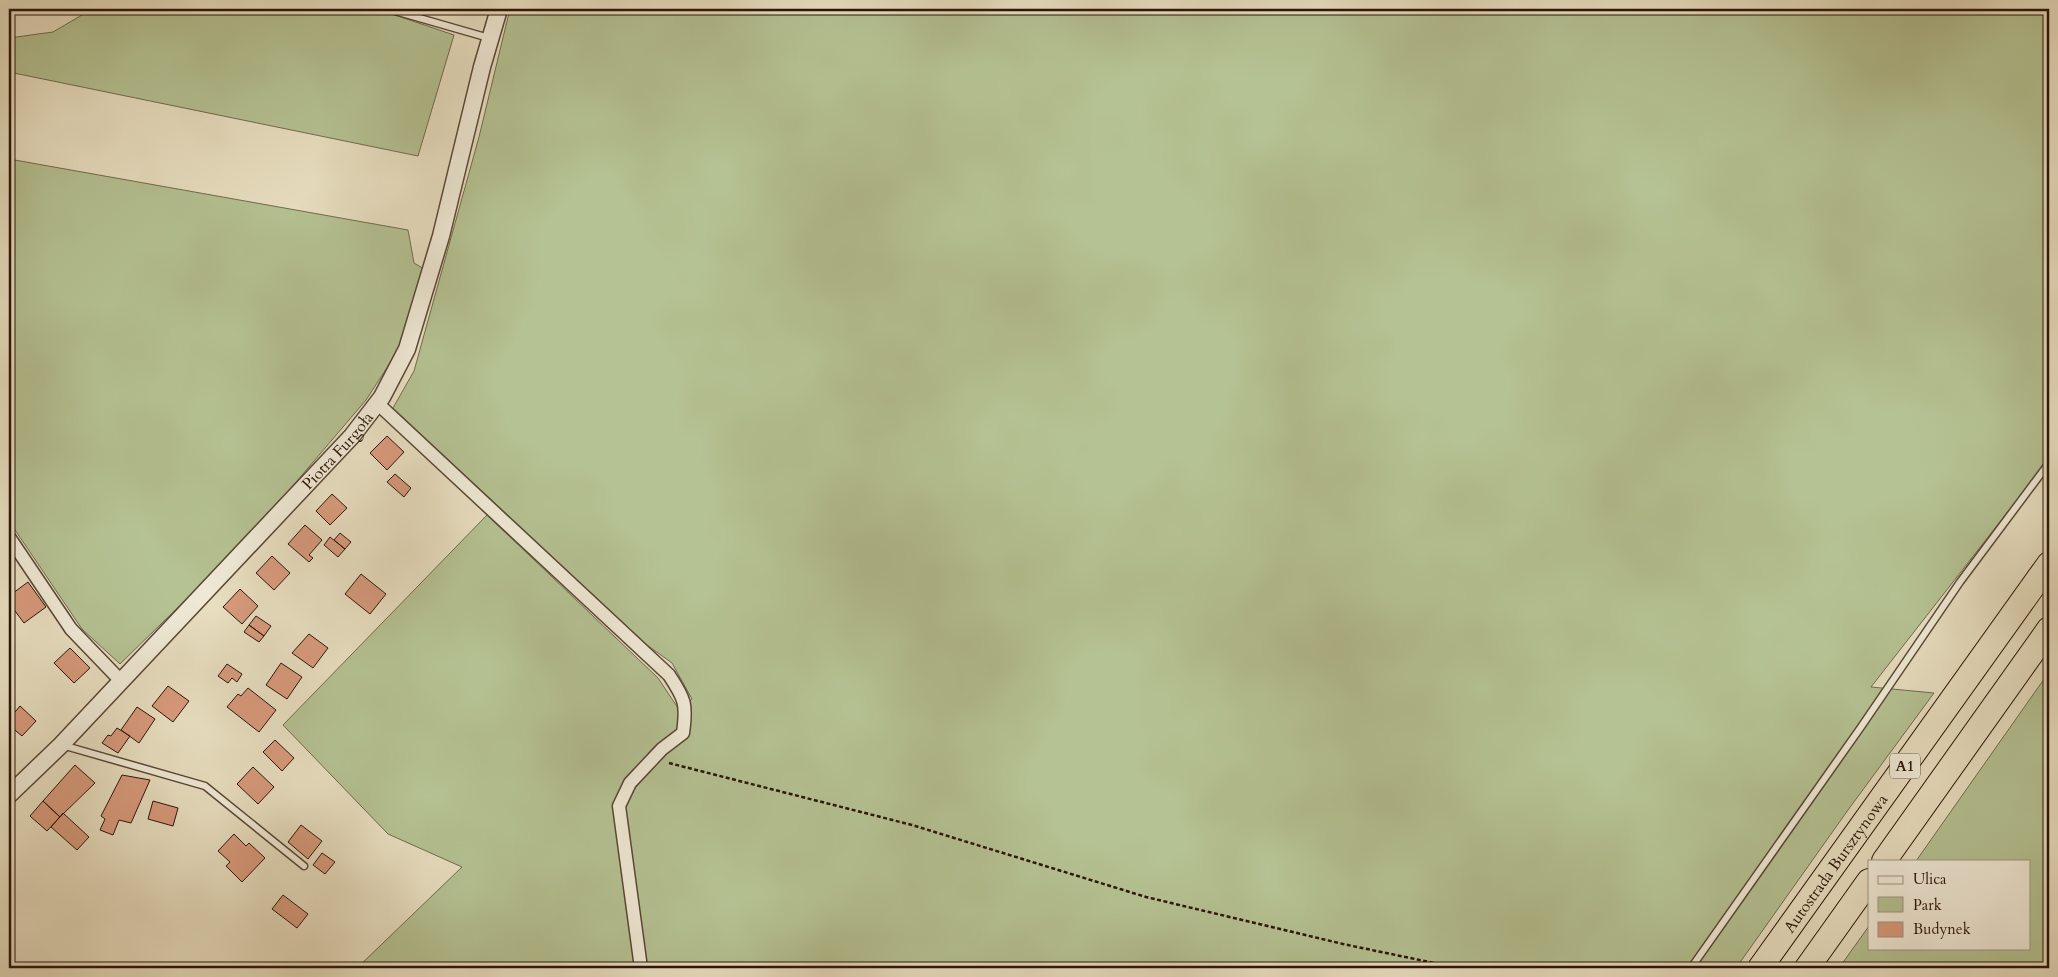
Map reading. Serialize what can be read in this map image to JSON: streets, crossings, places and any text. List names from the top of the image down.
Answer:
{
  "streets": {
    "highway": ["A1", "Autostrada Bursztynowa"],
    "street": ["Piotra Furgoła"]
  },
  "legend": ["Ulica", "Park", "Budynek"]
}
